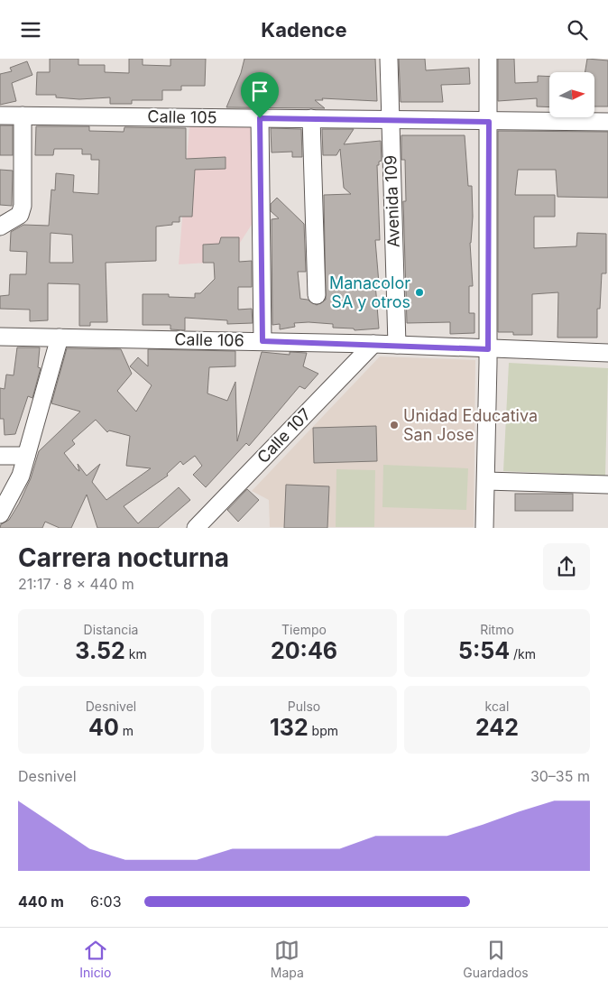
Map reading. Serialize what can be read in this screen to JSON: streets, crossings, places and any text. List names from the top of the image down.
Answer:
{
  "streets": {
    "street": [
      "Calle 105",
      "Avenida 109",
      "Calle 106",
      "Calle 107"
    ]
  },
  "crossings": [
    ["Calle 105", "Avenida 109"],
    ["Avenida 109", "Calle 106"],
    ["Calle 106", "Calle 107"]
  ],
  "places": ["Manacolor SA y otros", "Unidad Educativa San Jose"],
  "north": "right",
  "page": {
    "header": "Kadence",
    "heading": ["Carrera nocturna", "21:17 · 8 × 440 m"],
    "stats": [
      ["Distancia", "3.52 km"],
      ["Tiempo", "20:46"],
      ["Ritmo", "5:54 /km"],
      ["Desnivel", "40 m"],
      ["Pulso", "132 bpm"],
      ["kcal", "242"]
    ],
    "chart": ["Desnivel", "30–35 m"],
    "list": [
      {
        "name": "440 m",
        "note": "6:03"
      }
    ],
    "tabs": ["Inicio", "Mapa", "Guardados"]
  }
}
